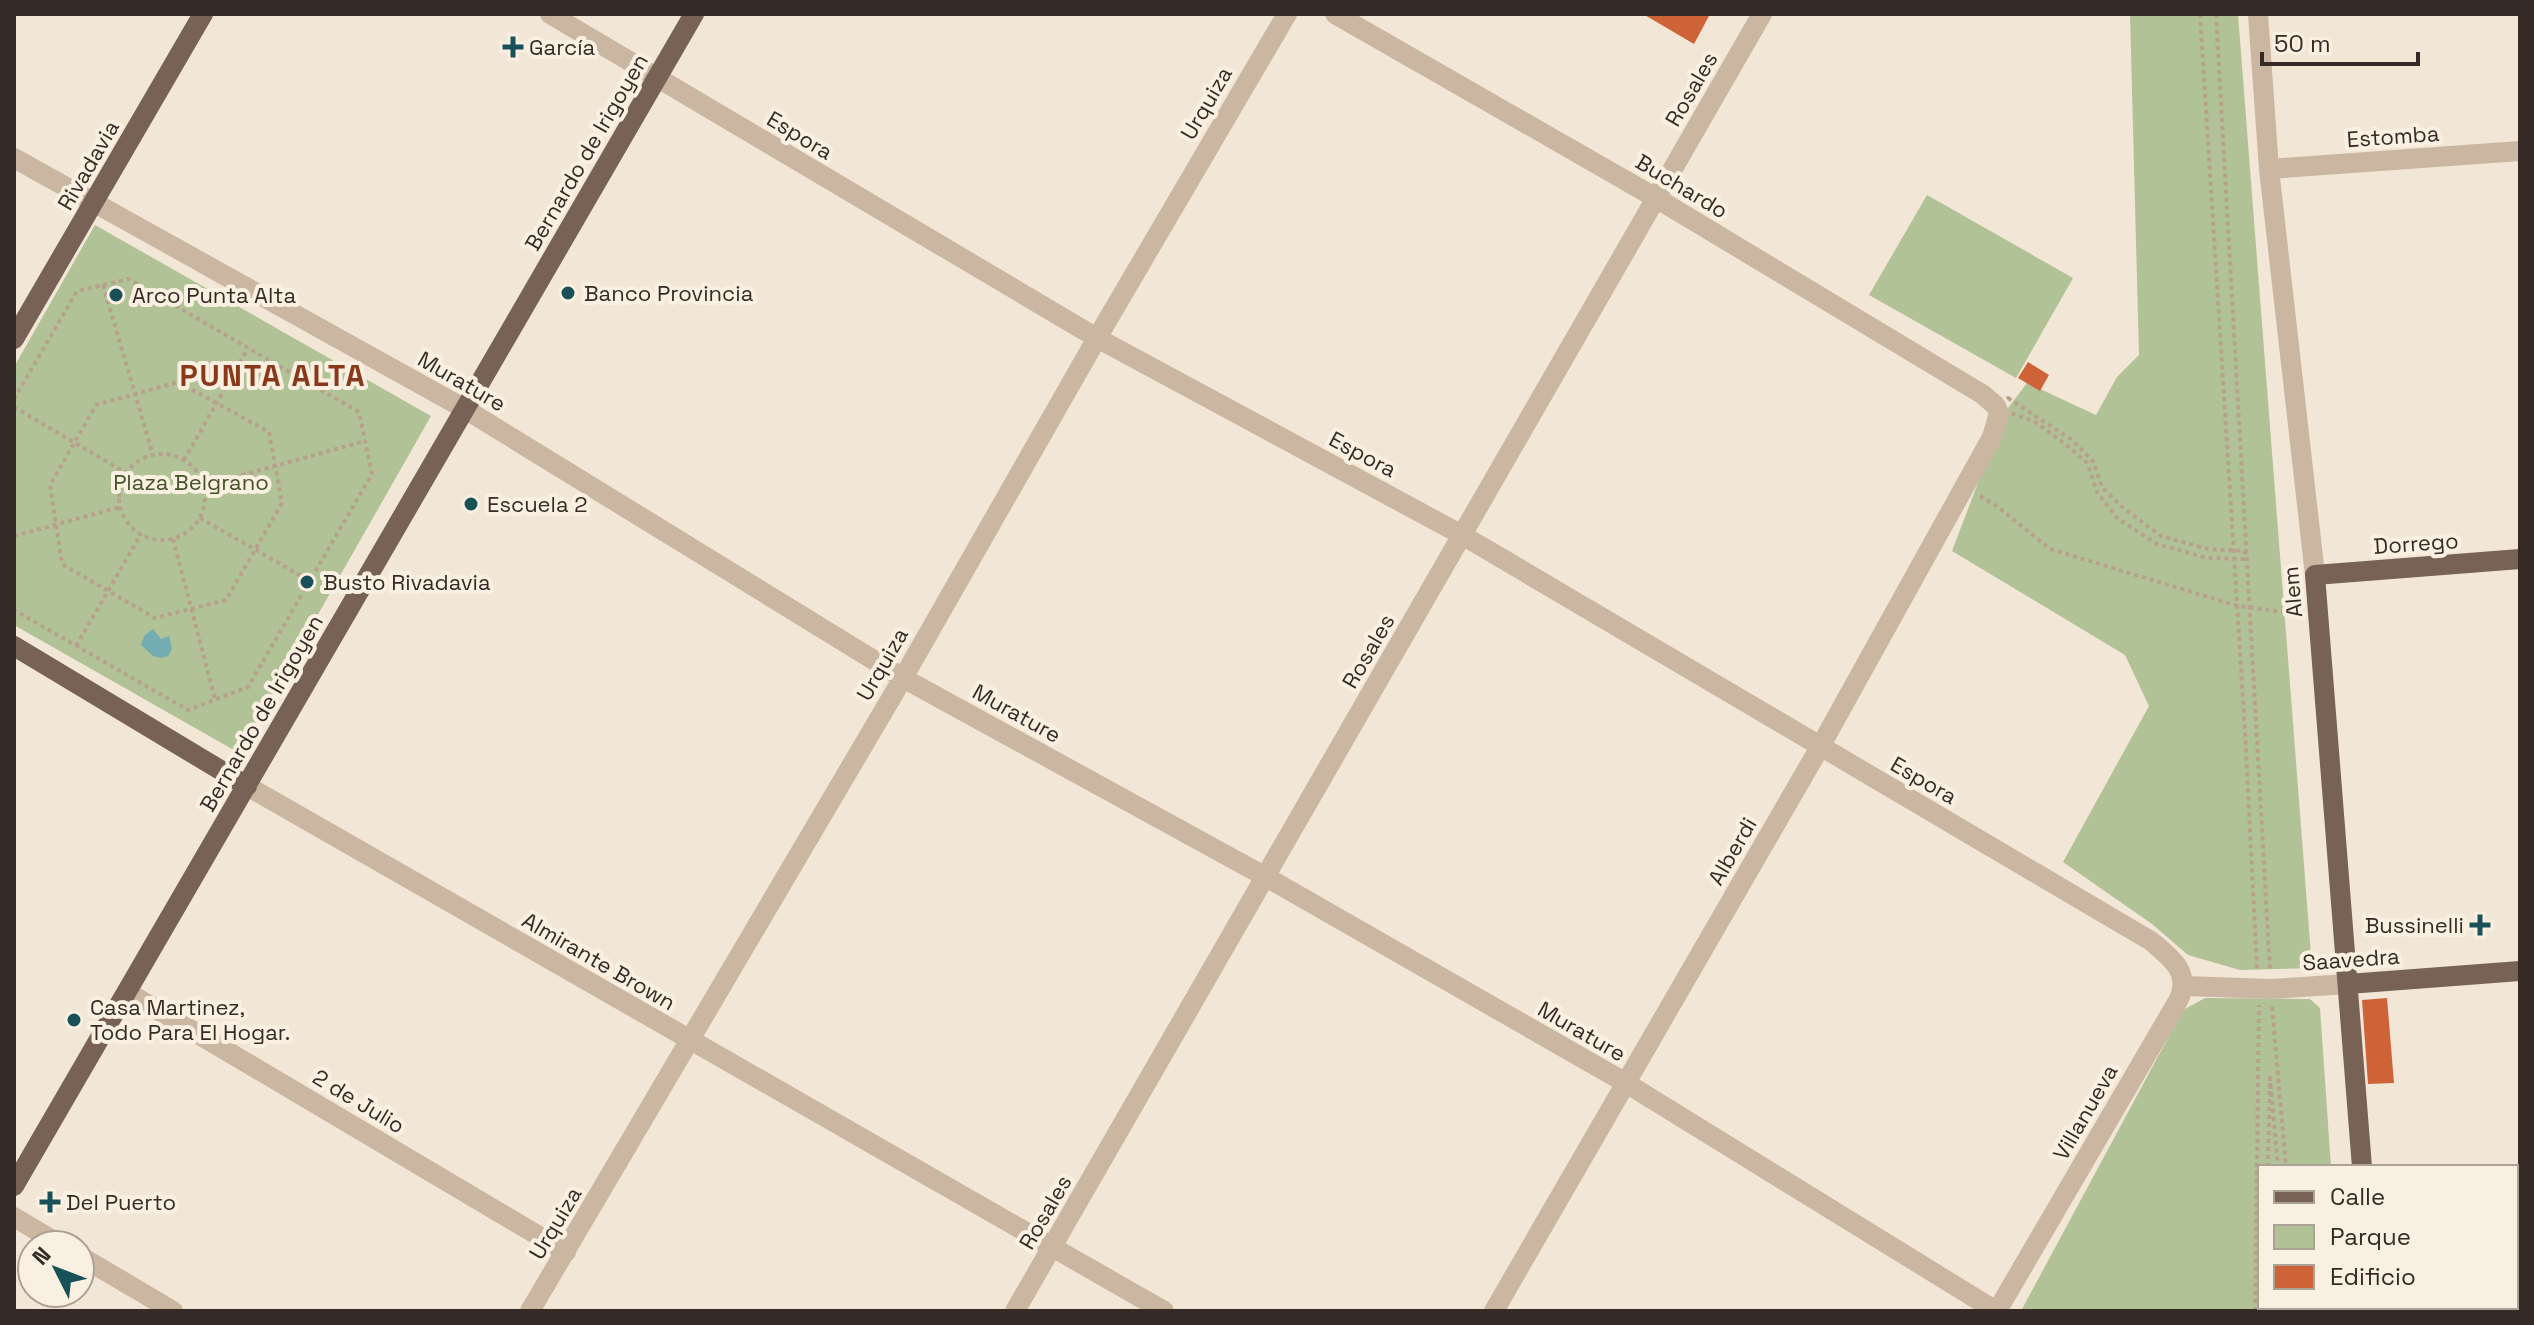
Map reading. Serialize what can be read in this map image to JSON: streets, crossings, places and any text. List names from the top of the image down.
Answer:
{
  "streets": {
    "main road": [
      "Bernardo de Irigoyen",
      "Rivadavia",
      "Dorrego",
      "Alem",
      "Saavedra",
      "Almirante Brown"
    ],
    "street": [
      "Rosales",
      "Urquiza",
      "Espora",
      "Estomba",
      "Buchardo",
      "Murature",
      "Alberdi",
      "2 de Julio",
      "Villanueva"
    ]
  },
  "crossings": [
    ["Rosales", "Espora"],
    ["Rosales", "Buchardo"],
    ["Rosales", "Murature"],
    ["Rosales", "Almirante Brown"],
    ["Urquiza", "Espora"],
    ["Urquiza", "Murature"],
    ["Urquiza", "Almirante Brown"],
    ["Urquiza", "2 de Julio"],
    ["Espora", "Bernardo de Irigoyen"],
    ["Espora", "Alberdi"],
    ["Espora", "Saavedra"],
    ["Espora", "Villanueva"],
    ["Estomba", "Alem"],
    ["Bernardo de Irigoyen", "Murature"],
    ["Bernardo de Irigoyen", "Almirante Brown"],
    ["Bernardo de Irigoyen", "2 de Julio"],
    ["Rivadavia", "Murature"],
    ["Buchardo", "Alberdi"],
    ["Murature", "Alberdi"],
    ["Murature", "Villanueva"],
    ["Dorrego", "Alem"],
    ["Alem", "Saavedra"],
    ["Saavedra", "Villanueva"]
  ],
  "districts": ["PUNTA ALTA"],
  "parks": ["Plaza Belgrano"],
  "places": {
    "health": ["García", "Bussinelli", "Del Puerto"],
    "other": [
      "Banco Provincia",
      "Arco Punta Alta",
      "Escuela 2",
      "Busto Rivadavia",
      "Casa Martinez, Todo Para El Hogar."
    ]
  },
  "legend": ["Calle", "Parque", "Edificio"],
  "scale_bar": "50 m",
  "north": "top left"
}
